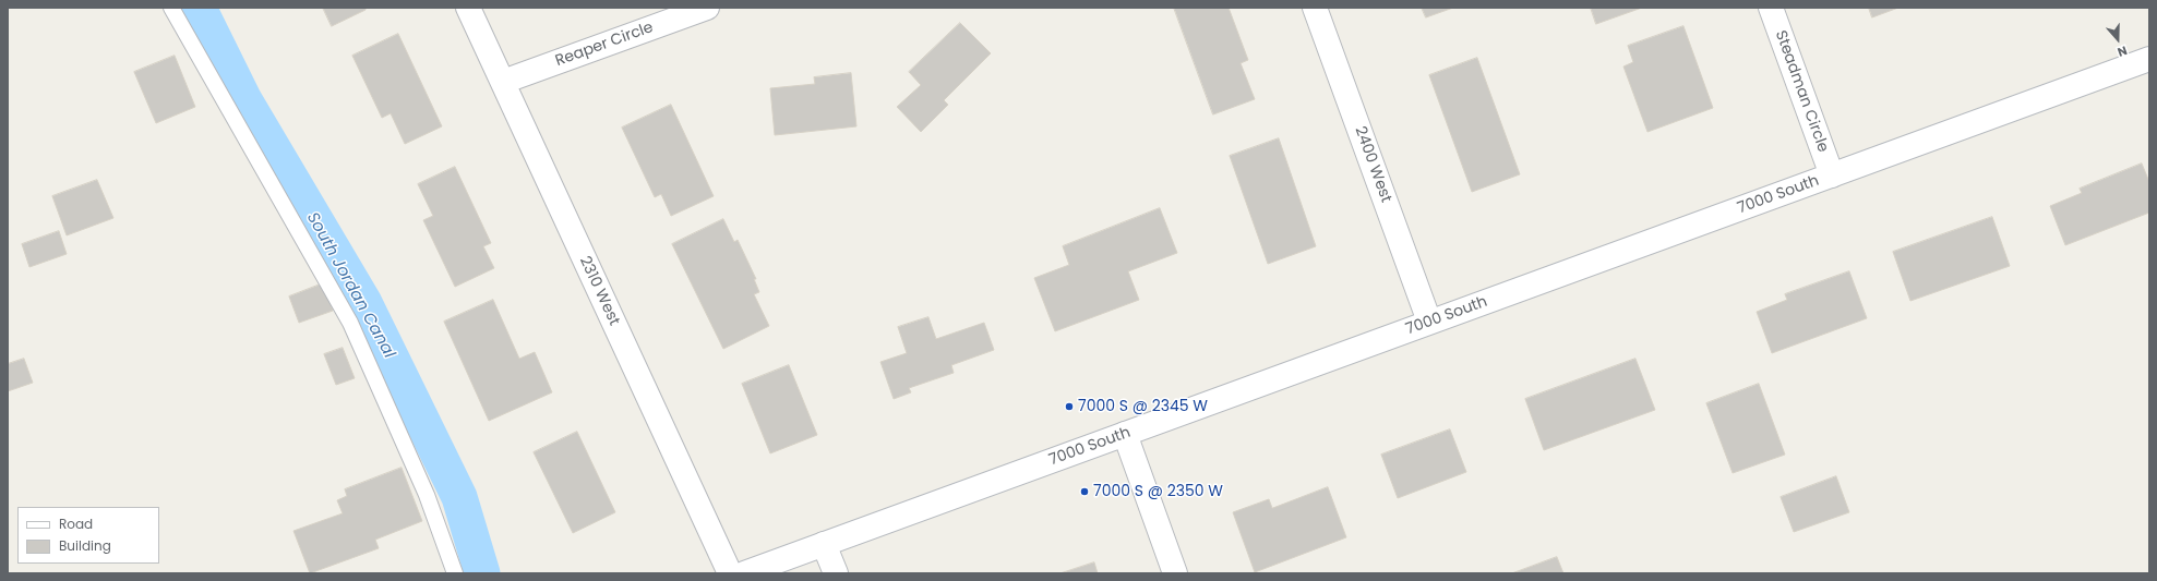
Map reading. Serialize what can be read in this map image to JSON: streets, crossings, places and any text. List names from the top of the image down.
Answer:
{
  "streets": {
    "street": [
      "Reaper Circle",
      "Steadman Circle",
      "2400 West",
      "7000 South",
      "2310 West"
    ]
  },
  "crossings": [
    ["Reaper Circle", "2310 West"],
    ["Steadman Circle", "7000 South"],
    ["2400 West", "7000 South"]
  ],
  "water": ["South Jordan Canal"],
  "places": ["7000 S @ 2345 W", "7000 S @ 2350 W"],
  "legend": ["Road", "Building"],
  "north": "bottom"
}
